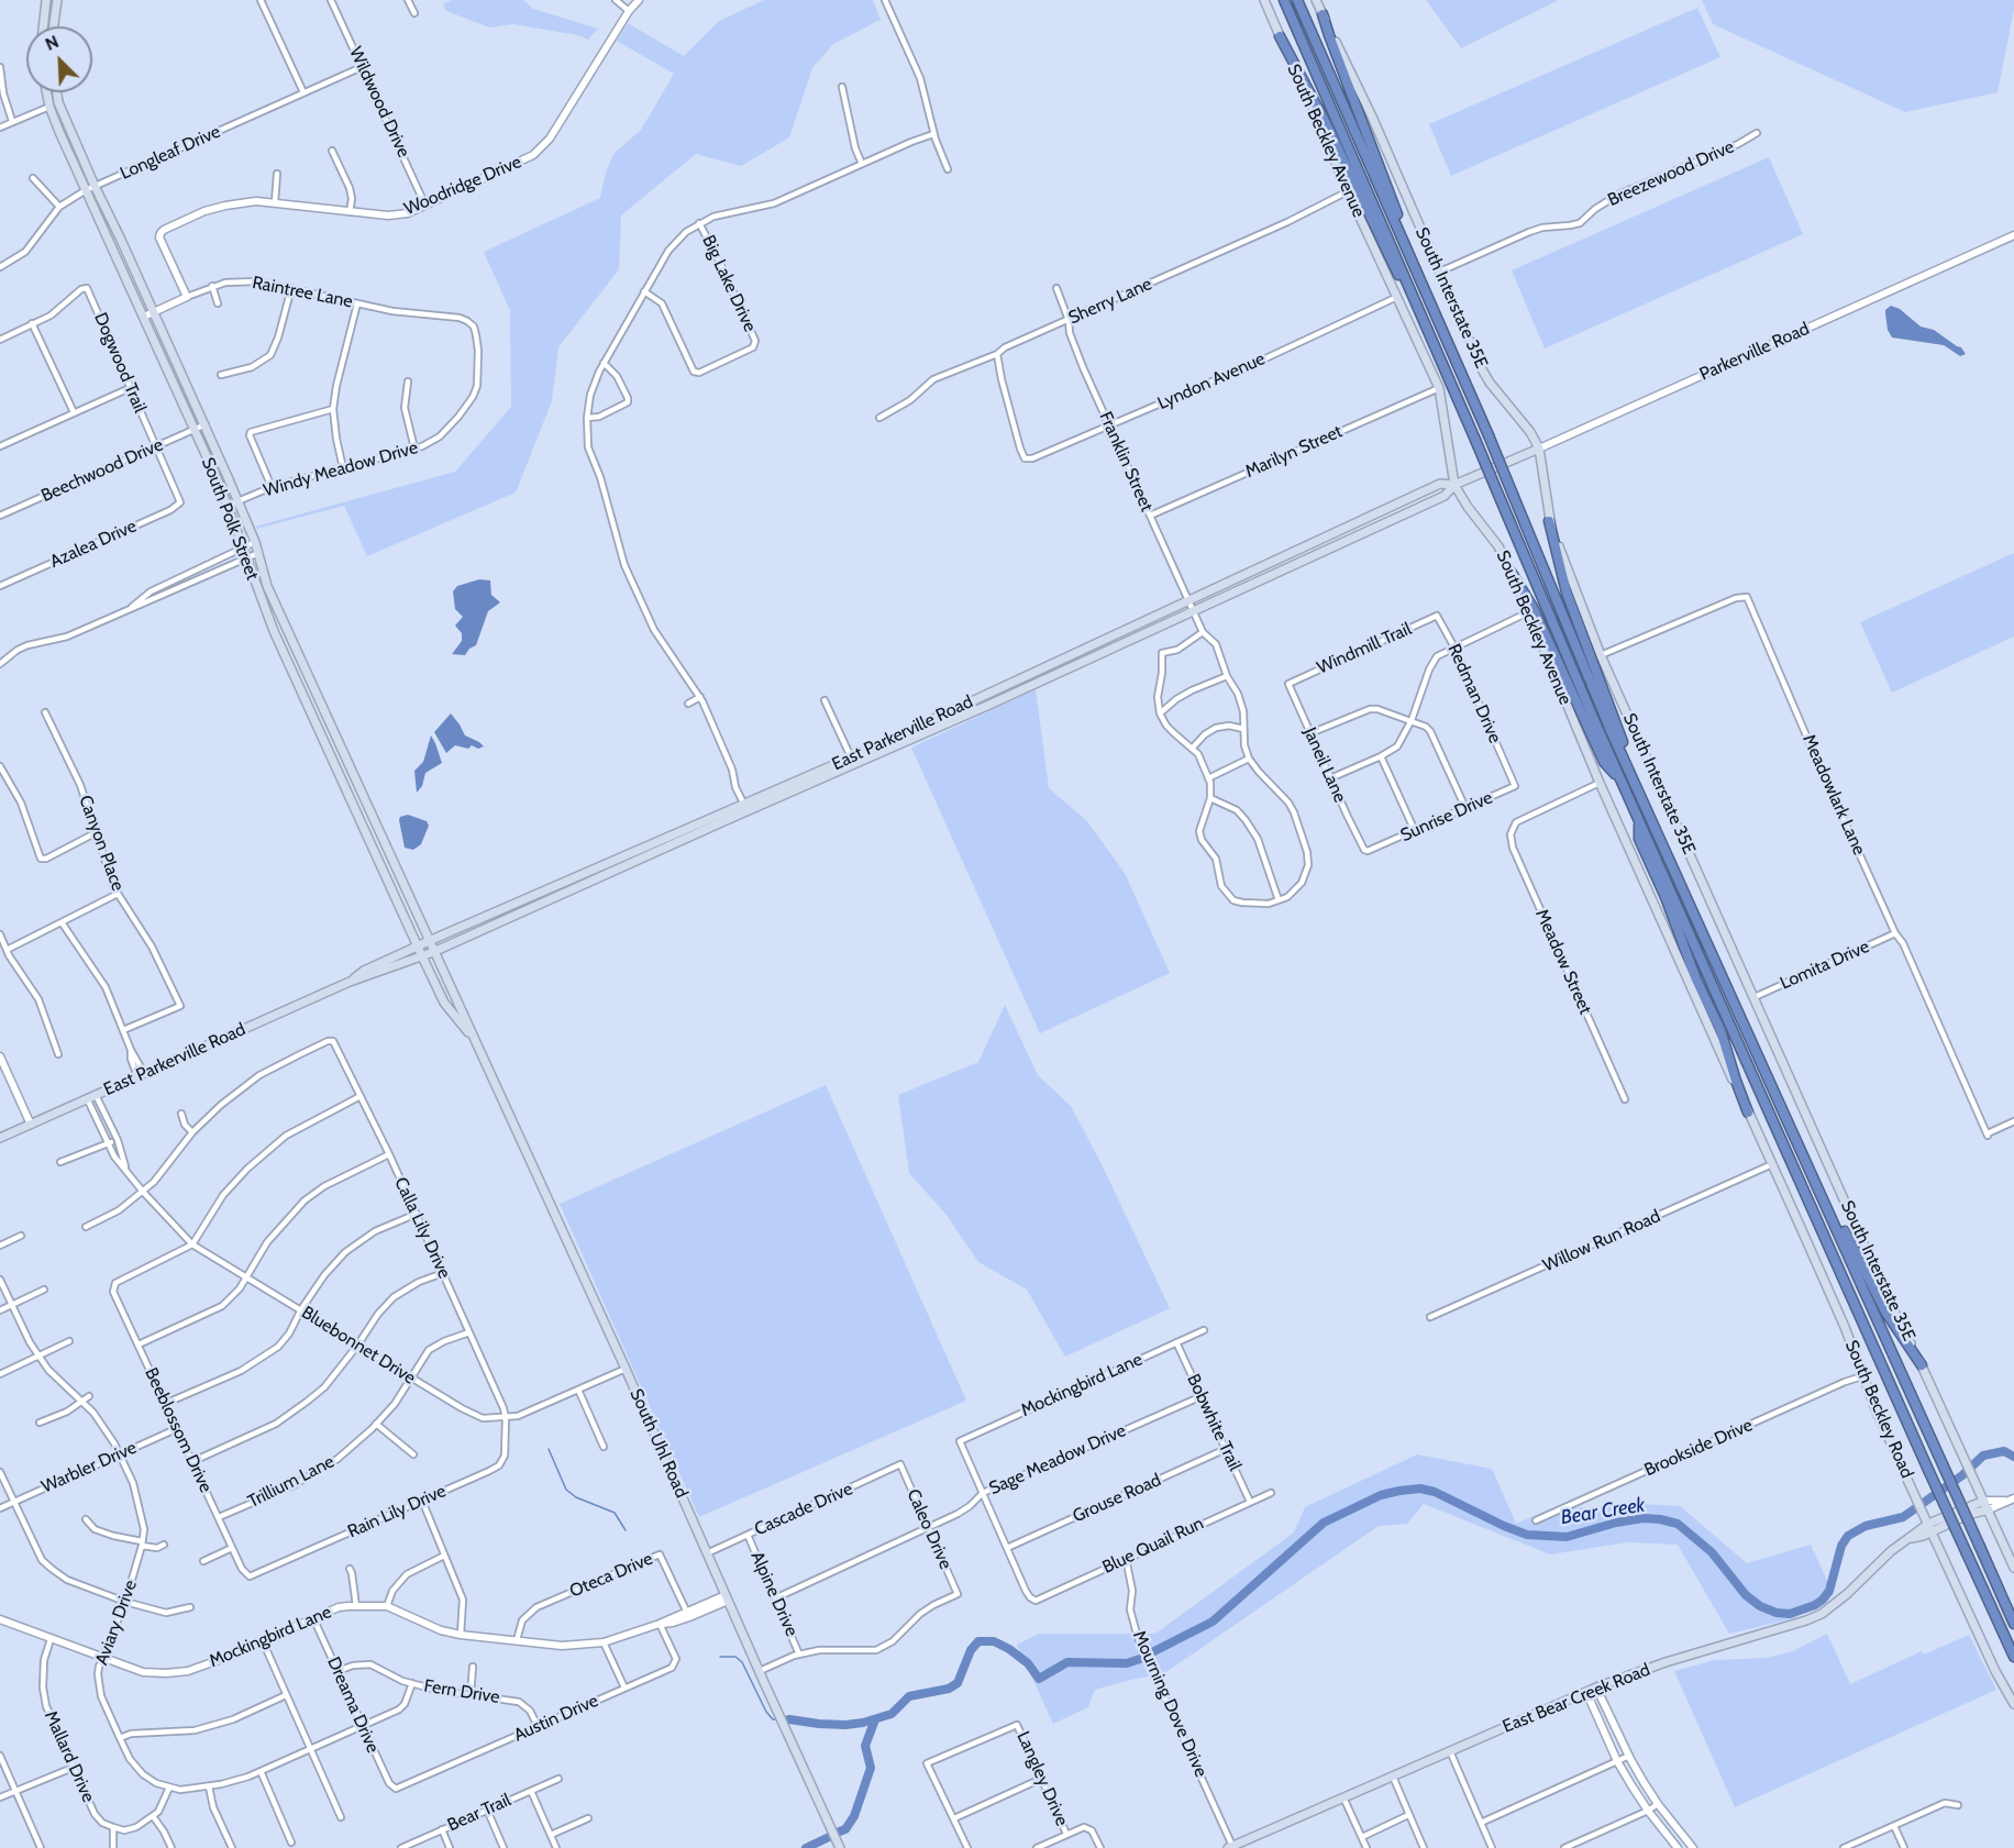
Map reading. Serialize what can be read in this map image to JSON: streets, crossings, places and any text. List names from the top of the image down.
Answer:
{
  "streets": {
    "main road": [
      "South Beckley Avenue",
      "South Interstate 35E",
      "Parkerville Road",
      "South Polk Street",
      "East Parkerville Road",
      "South Beckley Road",
      "South Uhl Road",
      "East Bear Creek Road"
    ],
    "street": [
      "Wildwood Drive",
      "Longleaf Drive",
      "Breezewood Drive",
      "Woodridge Drive",
      "Big Lake Drive",
      "Raintree Lane",
      "Sherry Lane",
      "Dogwood Trail",
      "Lyndon Avenue",
      "Marilyn Street",
      "Franklin Street",
      "Windy Meadow Drive",
      "Beechwood Drive",
      "Azalea Drive",
      "Windmill Trail",
      "Redman Drive",
      "Janeil Lane",
      "Meadowlark Lane",
      "Sunrise Drive",
      "Canyon Place",
      "Meadow Street",
      "Lomita Drive",
      "Calla Lily Drive",
      "Willow Run Road",
      "Bluebonnet Drive",
      "Mockingbird Lane",
      "Bobwhite Trail",
      "Beeblossom Drive",
      "Brookside Drive",
      "Sage Meadow Drive",
      "Warbler Drive",
      "Trillium Lane",
      "Grouse Road",
      "Cascade Drive",
      "Rain Lily Drive",
      "Caleo Drive",
      "Blue Quail Run",
      "Oteca Drive",
      "Alpine Drive",
      "Aviary Drive",
      "Fern Drive",
      "Mourning Dove Drive",
      "Dreama Drive",
      "Austin Drive",
      "Mallard Drive",
      "Langley Drive",
      "Bear Trail"
    ]
  },
  "crossings": [
    ["Wildwood Drive", "Longleaf Drive"],
    ["Wildwood Drive", "Woodridge Drive"],
    ["South Beckley Avenue", "Sherry Lane"],
    ["South Beckley Avenue", "Lyndon Avenue"],
    ["South Beckley Avenue", "Marilyn Street"],
    ["South Beckley Avenue", "East Parkerville Road"],
    ["South Beckley Avenue", "Meadow Street"],
    ["South Beckley Avenue", "South Beckley Road"],
    ["Longleaf Drive", "South Polk Street"],
    ["Breezewood Drive", "South Interstate 35E"],
    ["Woodridge Drive", "Raintree Lane"],
    ["Raintree Lane", "Windy Meadow Drive"],
    ["Raintree Lane", "South Polk Street"],
    ["South Interstate 35E", "Parkerville Road"],
    ["South Interstate 35E", "Meadowlark Lane"],
    ["South Interstate 35E", "Lomita Drive"],
    ["South Interstate 35E", "East Bear Creek Road"],
    ["Sherry Lane", "Lyndon Avenue"],
    ["Sherry Lane", "Franklin Street"],
    ["Parkerville Road", "East Parkerville Road"],
    ["Dogwood Trail", "Beechwood Drive"],
    ["Dogwood Trail", "Azalea Drive"],
    ["Lyndon Avenue", "Franklin Street"],
    ["Marilyn Street", "Franklin Street"],
    ["Franklin Street", "East Parkerville Road"],
    ["Windy Meadow Drive", "South Polk Street"],
    ["Beechwood Drive", "South Polk Street"],
    ["South Polk Street", "East Parkerville Road"],
    ["South Polk Street", "South Uhl Road"],
    ["Windmill Trail", "Redman Drive"],
    ["Windmill Trail", "Janeil Lane"],
    ["Redman Drive", "Sunrise Drive"],
    ["East Parkerville Road", "Bluebonnet Drive"],
    ["East Parkerville Road", "South Uhl Road"],
    ["Janeil Lane", "Sunrise Drive"],
    ["Meadowlark Lane", "Lomita Drive"],
    ["Calla Lily Drive", "Bluebonnet Drive"],
    ["Calla Lily Drive", "Trillium Lane"],
    ["Calla Lily Drive", "Rain Lily Drive"],
    ["Willow Run Road", "South Beckley Road"],
    ["Bluebonnet Drive", "Beeblossom Drive"],
    ["Bluebonnet Drive", "South Uhl Road"],
    ["Bluebonnet Drive", "Trillium Lane"],
    ["Bluebonnet Drive", "Rain Lily Drive"],
    ["Mockingbird Lane", "Bobwhite Trail"],
    ["Mockingbird Lane", "South Uhl Road"],
    ["Mockingbird Lane", "Sage Meadow Drive"],
    ["Mockingbird Lane", "Oteca Drive"],
    ["Mockingbird Lane", "Aviary Drive"],
    ["Mockingbird Lane", "Dreama Drive"],
    ["Mockingbird Lane", "Austin Drive"],
    ["Mockingbird Lane", "Mallard Drive"],
    ["South Beckley Road", "Brookside Drive"],
    ["South Beckley Road", "East Bear Creek Road"],
    ["Bobwhite Trail", "Sage Meadow Drive"],
    ["Bobwhite Trail", "Grouse Road"],
    ["Bobwhite Trail", "Blue Quail Run"],
    ["Beeblossom Drive", "Warbler Drive"],
    ["Beeblossom Drive", "Trillium Lane"],
    ["Beeblossom Drive", "Rain Lily Drive"],
    ["South Uhl Road", "Cascade Drive"],
    ["Sage Meadow Drive", "Caleo Drive"],
    ["Sage Meadow Drive", "Alpine Drive"],
    ["Warbler Drive", "Aviary Drive"],
    ["Grouse Road", "Blue Quail Run"],
    ["Cascade Drive", "Caleo Drive"],
    ["Cascade Drive", "Alpine Drive"],
    ["Caleo Drive", "Alpine Drive"],
    ["Blue Quail Run", "Mourning Dove Drive"],
    ["Aviary Drive", "Fern Drive"],
    ["Aviary Drive", "Dreama Drive"],
    ["Fern Drive", "Dreama Drive"],
    ["Fern Drive", "Austin Drive"],
    ["East Bear Creek Road", "Mourning Dove Drive"],
    ["Dreama Drive", "Austin Drive"]
  ],
  "water": ["Bear Creek"],
  "north": "top left"
}
